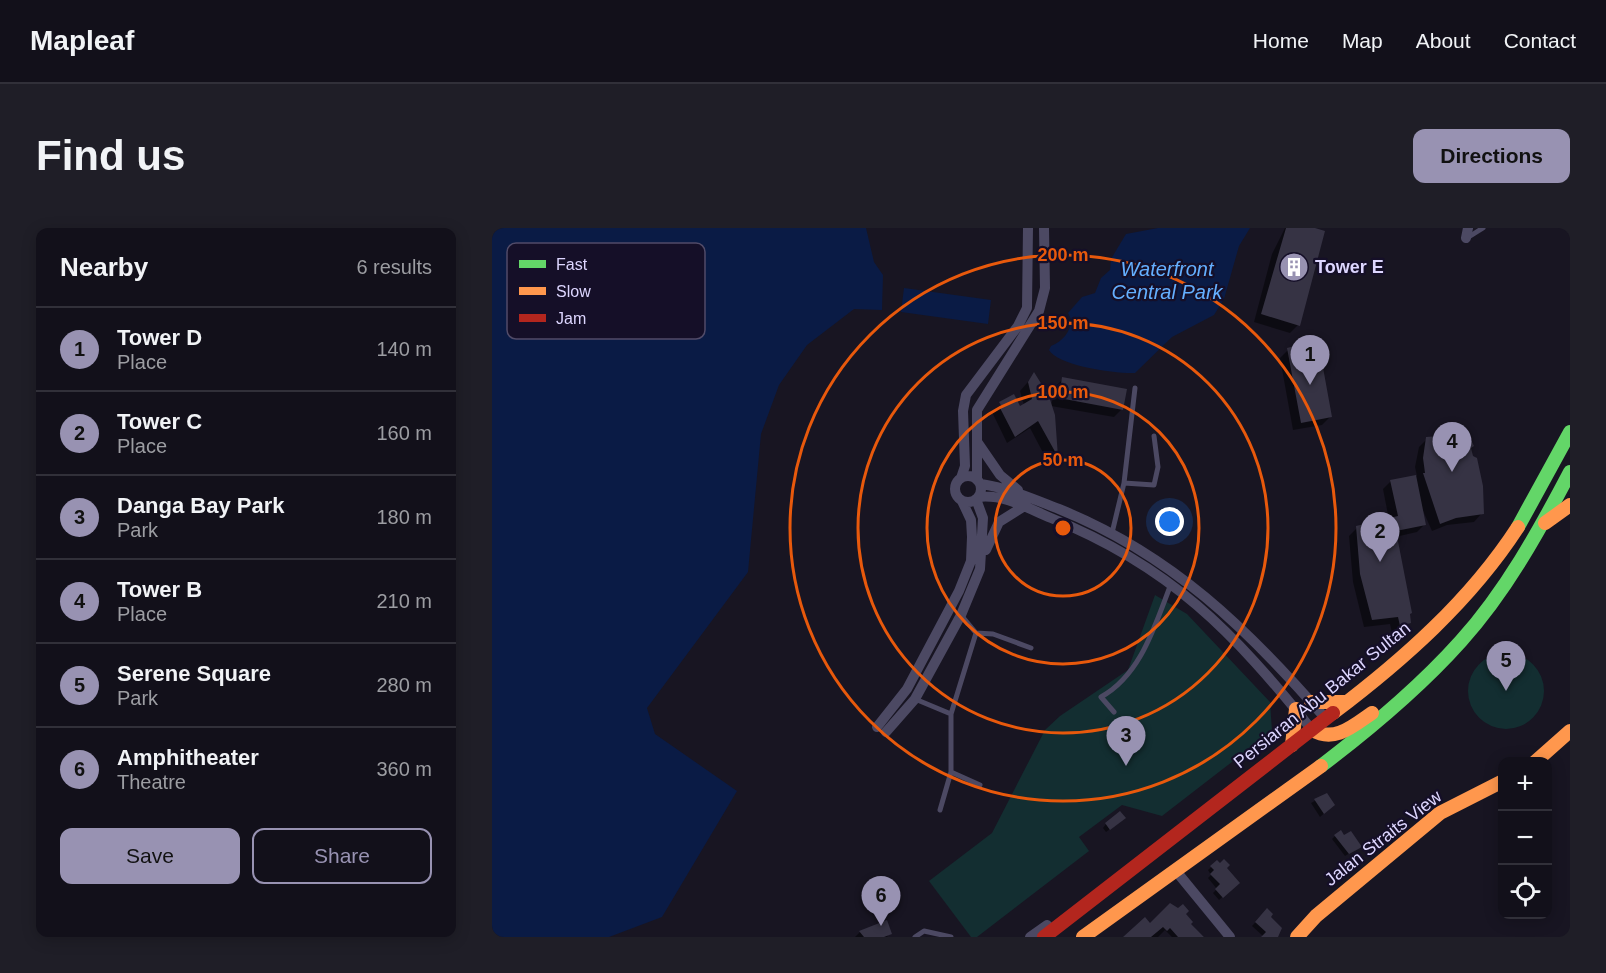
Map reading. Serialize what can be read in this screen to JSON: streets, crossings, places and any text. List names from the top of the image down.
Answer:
{
  "streets": {
    "main road": ["Persiaran Abu Bakar Sultan", "Jalan Straits View"]
  },
  "water": ["Waterfront Central Park"],
  "places": {
    "building": ["Tower E"]
  },
  "legend": ["Fast", "Slow", "Jam"],
  "page": {
    "header": "Mapleaf",
    "nav": [
      "Home",
      "Map",
      "About",
      "Contact"
    ],
    "buttons": [
      "Directions",
      ["Save", "Share"]
    ],
    "title": "Find us",
    "heading": ["Nearby", "6 results"],
    "list": [
      {
        "mark": "1",
        "name": "Tower D",
        "note": "Place",
        "value": "140 m"
      },
      {
        "mark": "2",
        "name": "Tower C",
        "note": "Place",
        "value": "160 m"
      },
      {
        "mark": "3",
        "name": "Danga Bay Park",
        "note": "Park",
        "value": "180 m"
      },
      {
        "mark": "4",
        "name": "Tower B",
        "note": "Place",
        "value": "210 m"
      },
      {
        "mark": "5",
        "name": "Serene Square",
        "note": "Park",
        "value": "280 m"
      },
      {
        "mark": "6",
        "name": "Amphitheater",
        "note": "Theatre",
        "value": "360 m"
      }
    ],
    "pins": [
      "1",
      "4",
      "2",
      "5",
      "3",
      "6"
    ],
    "map_buttons": ["+", "−"]
  },
  "rings": [
    "200 m",
    "150 m",
    "100 m",
    "50 m"
  ]
}
